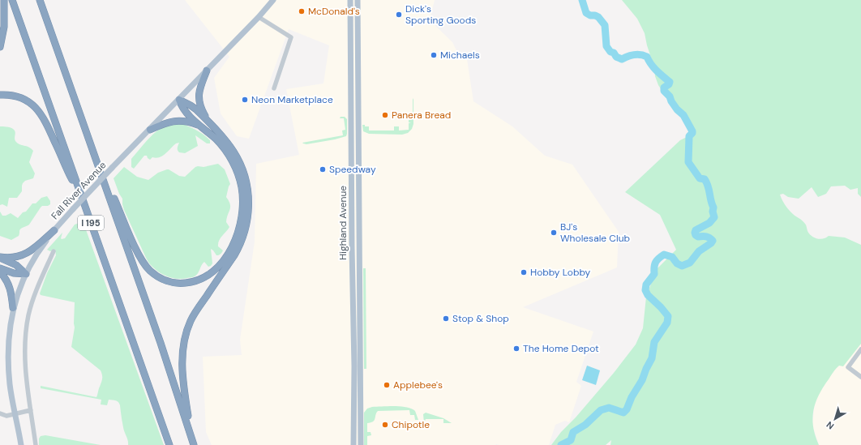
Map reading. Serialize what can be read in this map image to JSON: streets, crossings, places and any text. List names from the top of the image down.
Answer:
{
  "streets": {
    "highway": ["I 195"],
    "main road": ["Fall River Avenue", "Highland Avenue"]
  },
  "places": [
    "McDonald's",
    "Dick's Sporting Goods",
    "Michaels",
    "Neon Marketplace",
    "Panera Bread",
    "Speedway",
    "BJ's Wholesale Club",
    "Hobby Lobby",
    "Stop & Shop",
    "The Home Depot",
    "Applebee's",
    "Chipotle"
  ],
  "north": "bottom left"
}
